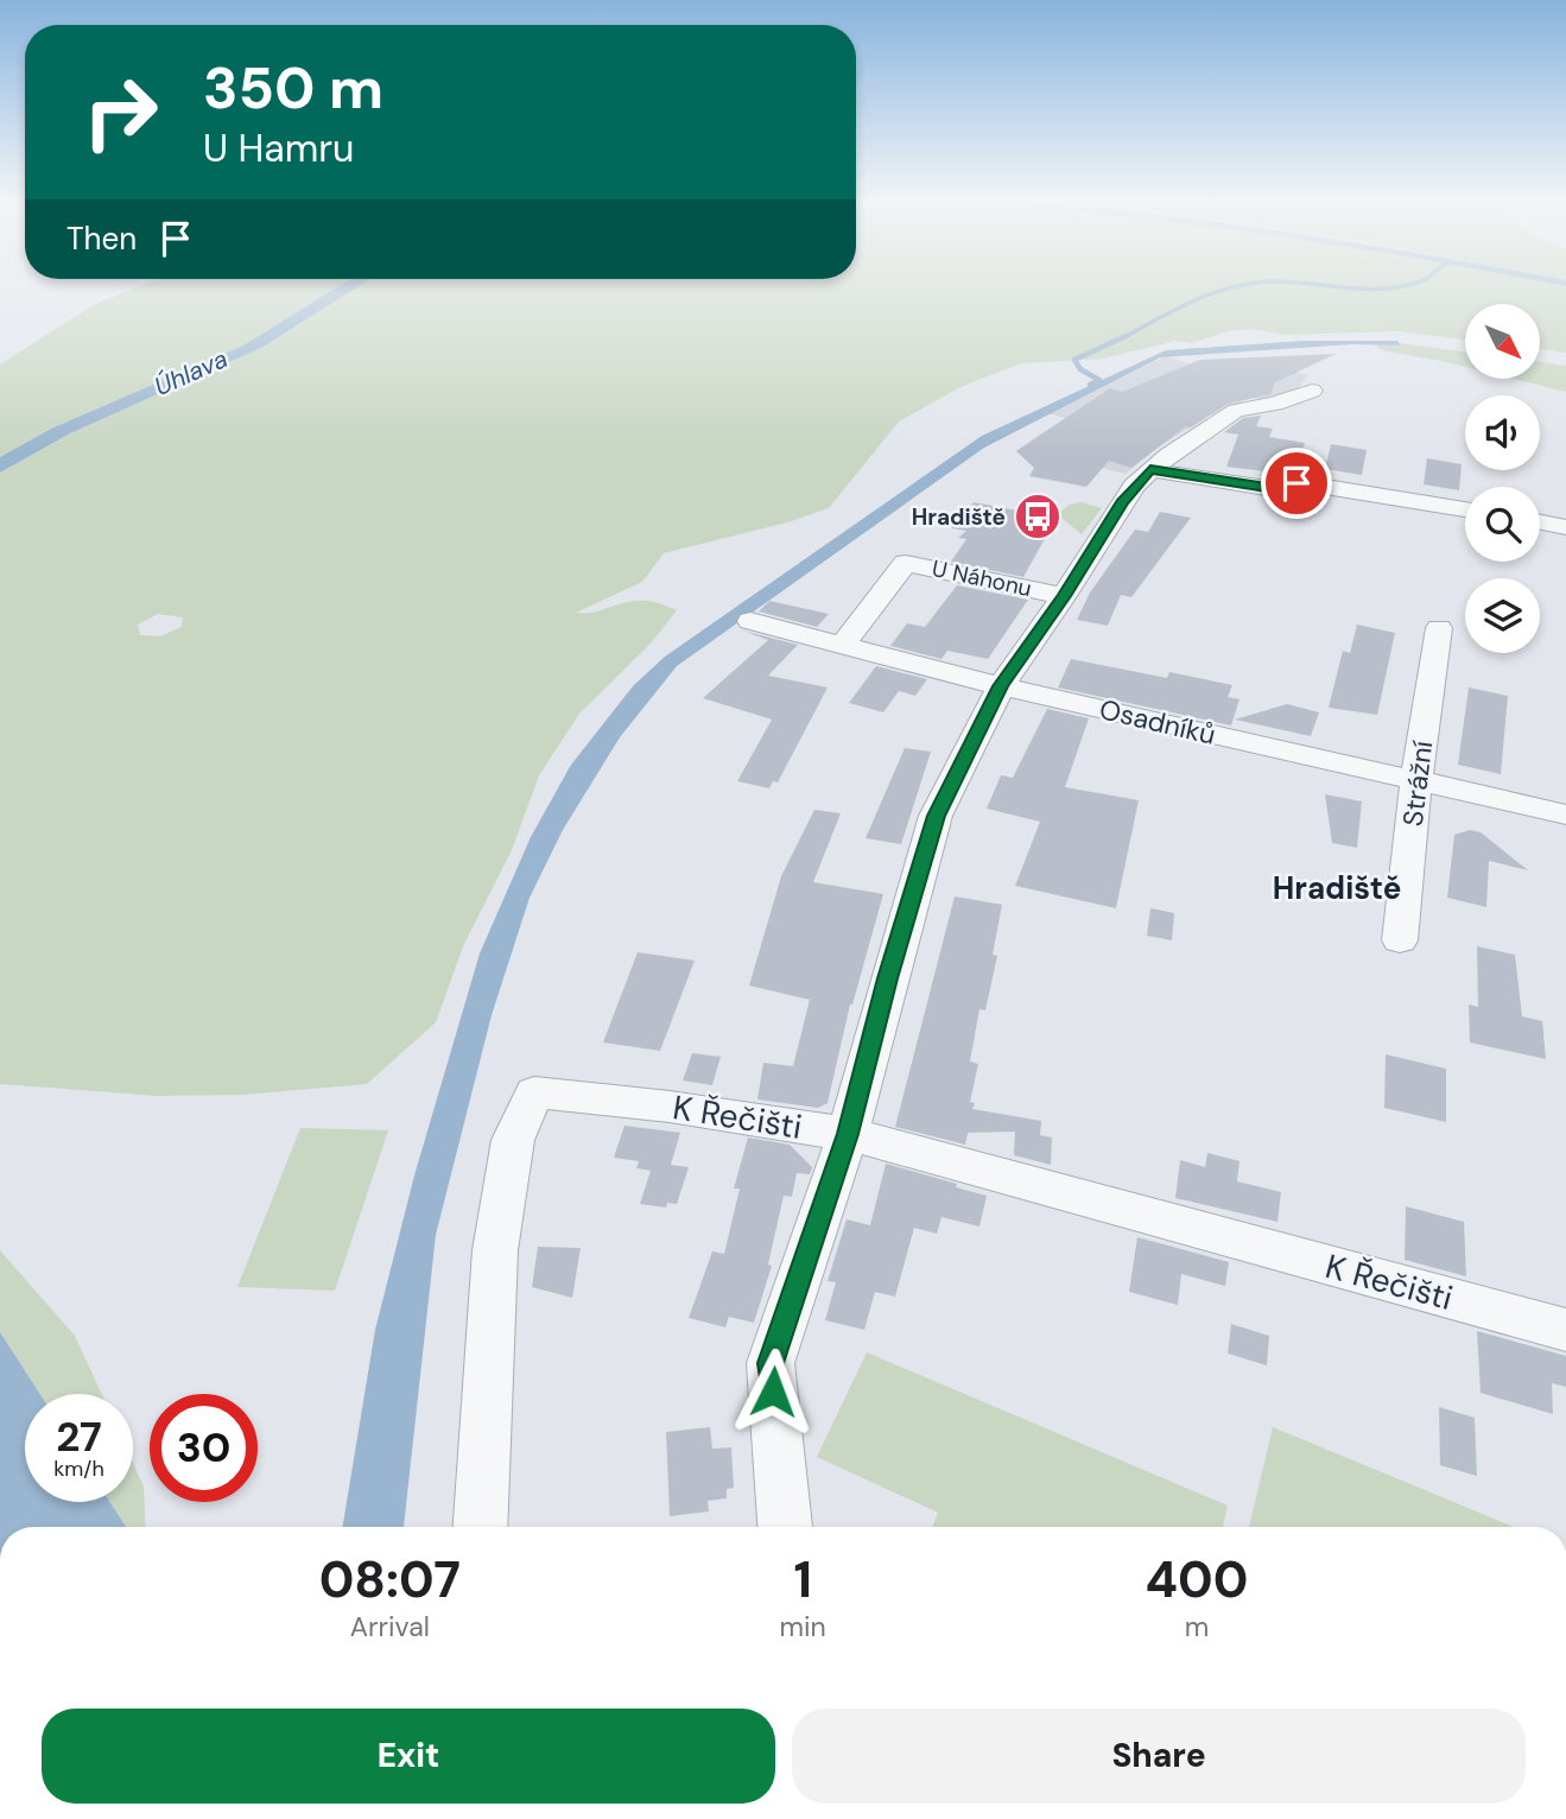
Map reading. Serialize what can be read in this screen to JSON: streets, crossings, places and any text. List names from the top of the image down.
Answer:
{
  "streets": {
    "street": [
      "U Náhonu",
      "Osadníků",
      "Strážní",
      "K Řečišti"
    ]
  },
  "crossings": [
    ["U Náhonu", "Osadníků"],
    ["Osadníků", "Strážní"]
  ],
  "districts": ["Hradiště"],
  "water": ["Úhlava"],
  "places": {
    "bus stop": ["Hradiště"]
  },
  "north": "bottom right",
  "page": {
    "turn": ["350 m", "U Hamru"],
    "then": "Then",
    "speed": "27 km/h",
    "limit": "30",
    "eta": [
      "08:07",
      "Arrival",
      "1",
      "min",
      "400",
      "m"
    ],
    "buttons": ["Exit", "Share"]
  }
}
